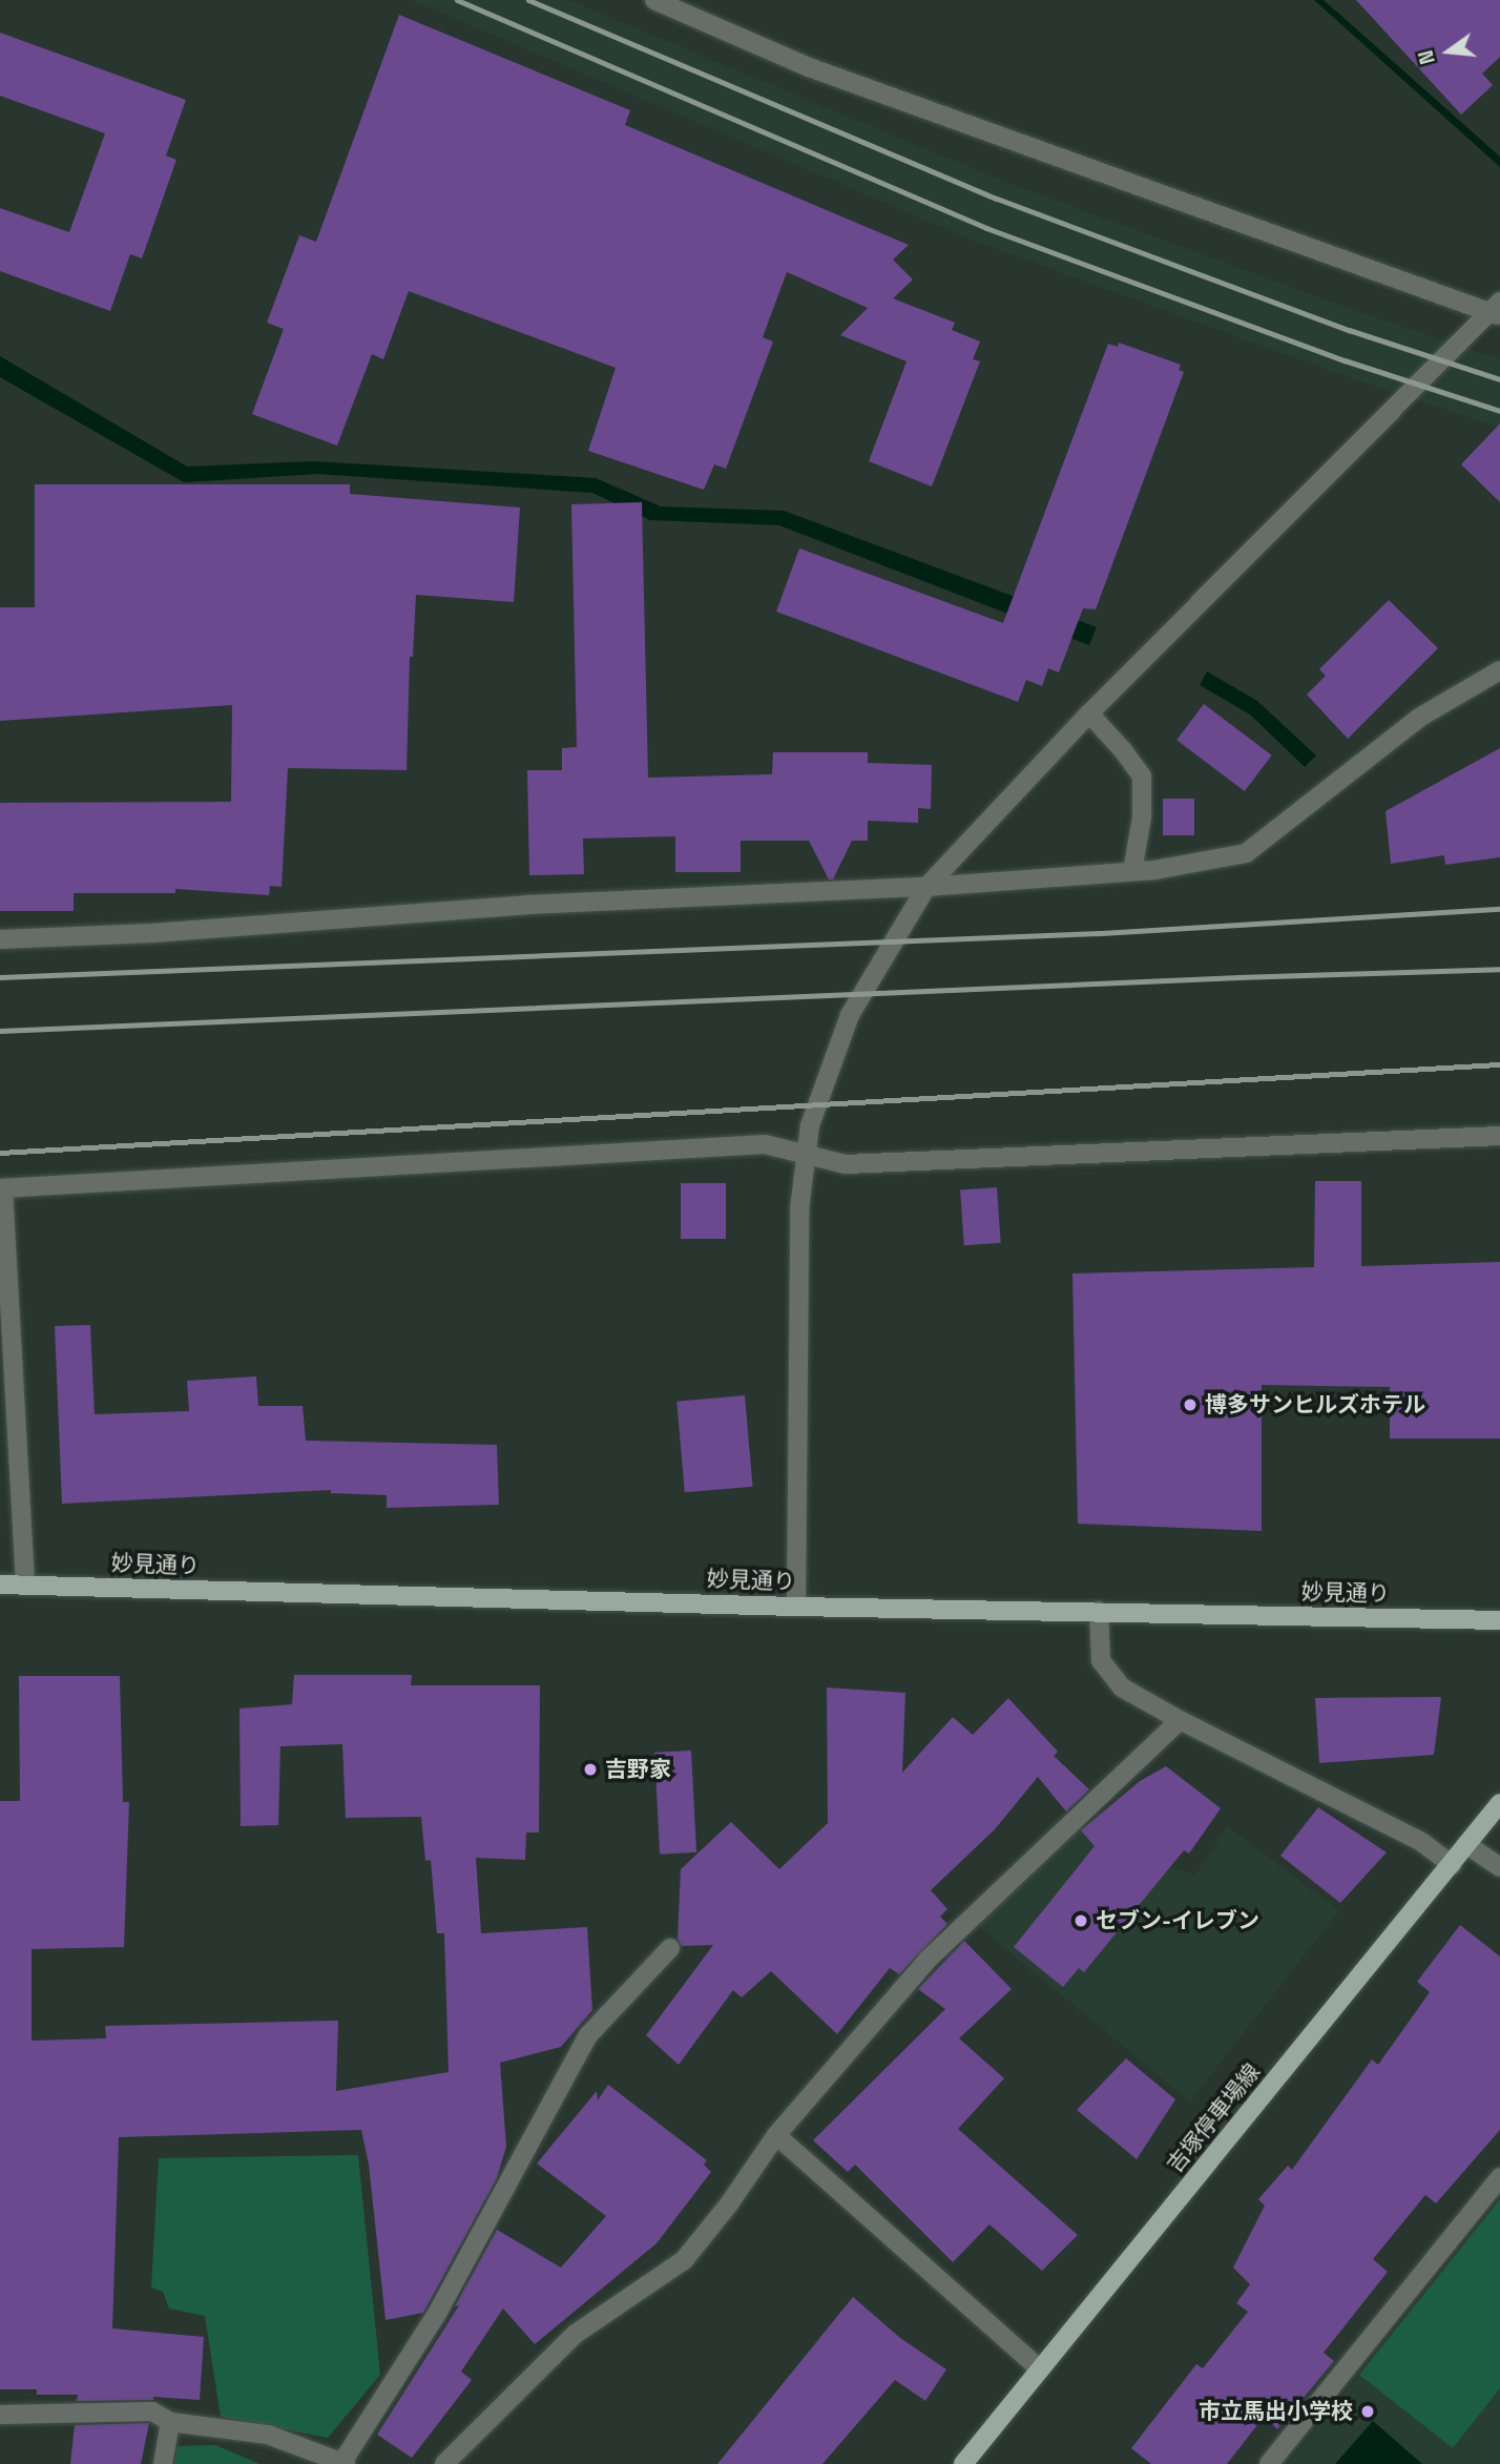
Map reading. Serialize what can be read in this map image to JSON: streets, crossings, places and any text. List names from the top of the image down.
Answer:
{
  "streets": {
    "main road": ["妙見通り", "吉塚停車場線"]
  },
  "places": [
    "博多サンヒルズホテル",
    "吉野家",
    "セブン-イレブン",
    "市立馬出小学校"
  ],
  "north": "left"
}
